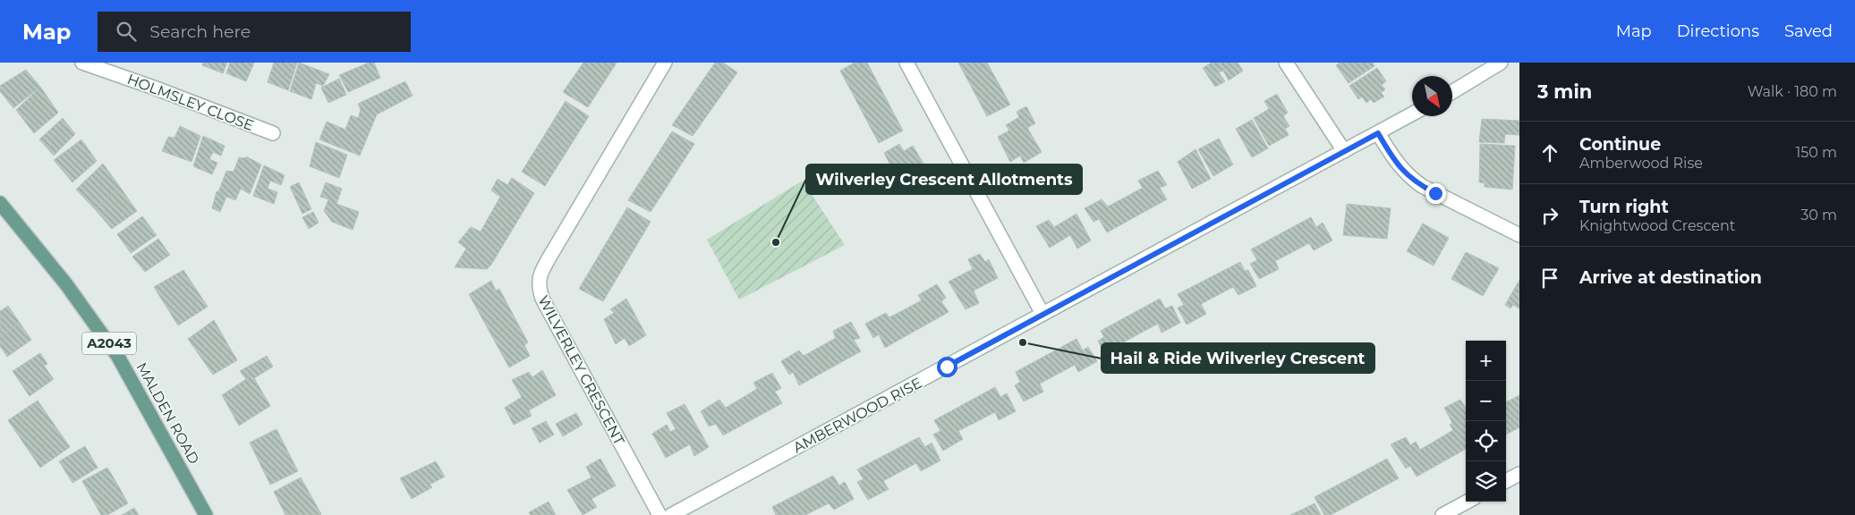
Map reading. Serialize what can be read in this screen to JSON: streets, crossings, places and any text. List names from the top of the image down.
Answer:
{
  "streets": {
    "main road": ["A2043", "MALDEN ROAD"],
    "street": ["HOLMSLEY CLOSE", "WILVERLEY CRESCENT", "AMBERWOOD RISE"]
  },
  "places": ["Wilverley Crescent Allotments", "Hail & Ride Wilverley Crescent"],
  "north": "bottom right",
  "page": {
    "header": "Map",
    "search": "Search here",
    "nav": ["Map", "Directions", "Saved"],
    "heading": ["3 min", "Walk · 180 m"],
    "list": [
      ["Continue", "Amberwood Rise", "150 m"],
      ["Turn right", "Knightwood Crescent", "30 m"],
      "Arrive at destination"
    ],
    "map_buttons": ["+", "−"]
  }
}
